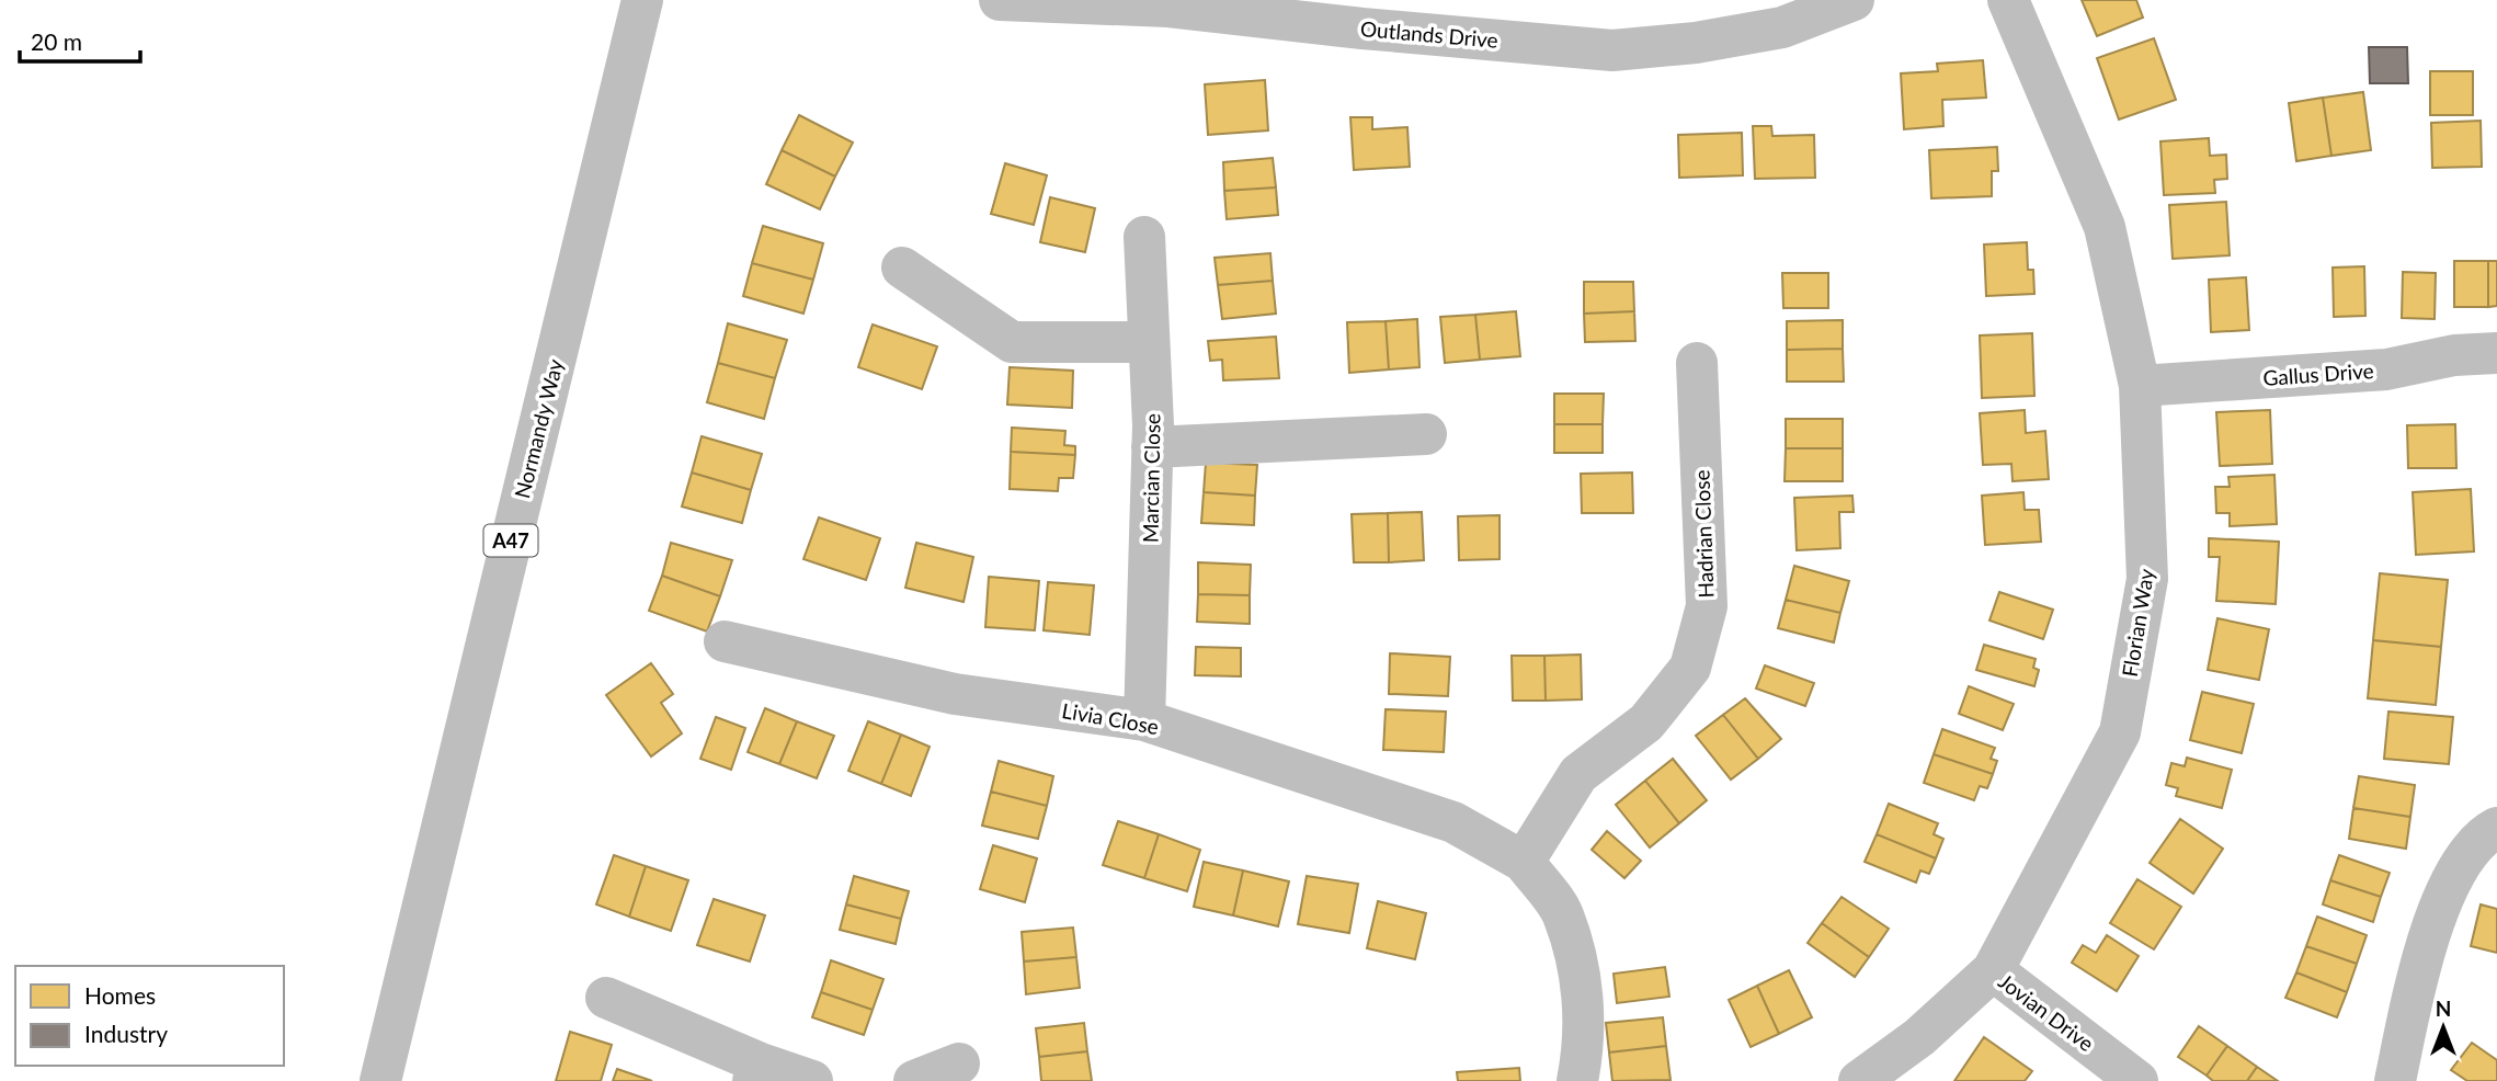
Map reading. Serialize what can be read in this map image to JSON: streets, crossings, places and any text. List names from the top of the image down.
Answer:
{
  "streets": {
    "street": [
      "Outlands Drive",
      "Gallus Drive",
      "Normandy Way",
      "Marcian Close",
      "Hadrian Close",
      "A47",
      "Florian Way",
      "Livia Close",
      "Jovian Drive"
    ]
  },
  "crossings": [
    ["Gallus Drive", "Florian Way"],
    ["Marcian Close", "Livia Close"],
    ["Hadrian Close", "Livia Close"],
    ["Florian Way", "Jovian Drive"]
  ],
  "legend": ["Homes", "Industry"],
  "scale_bar": "20 m",
  "north": "top"
}
